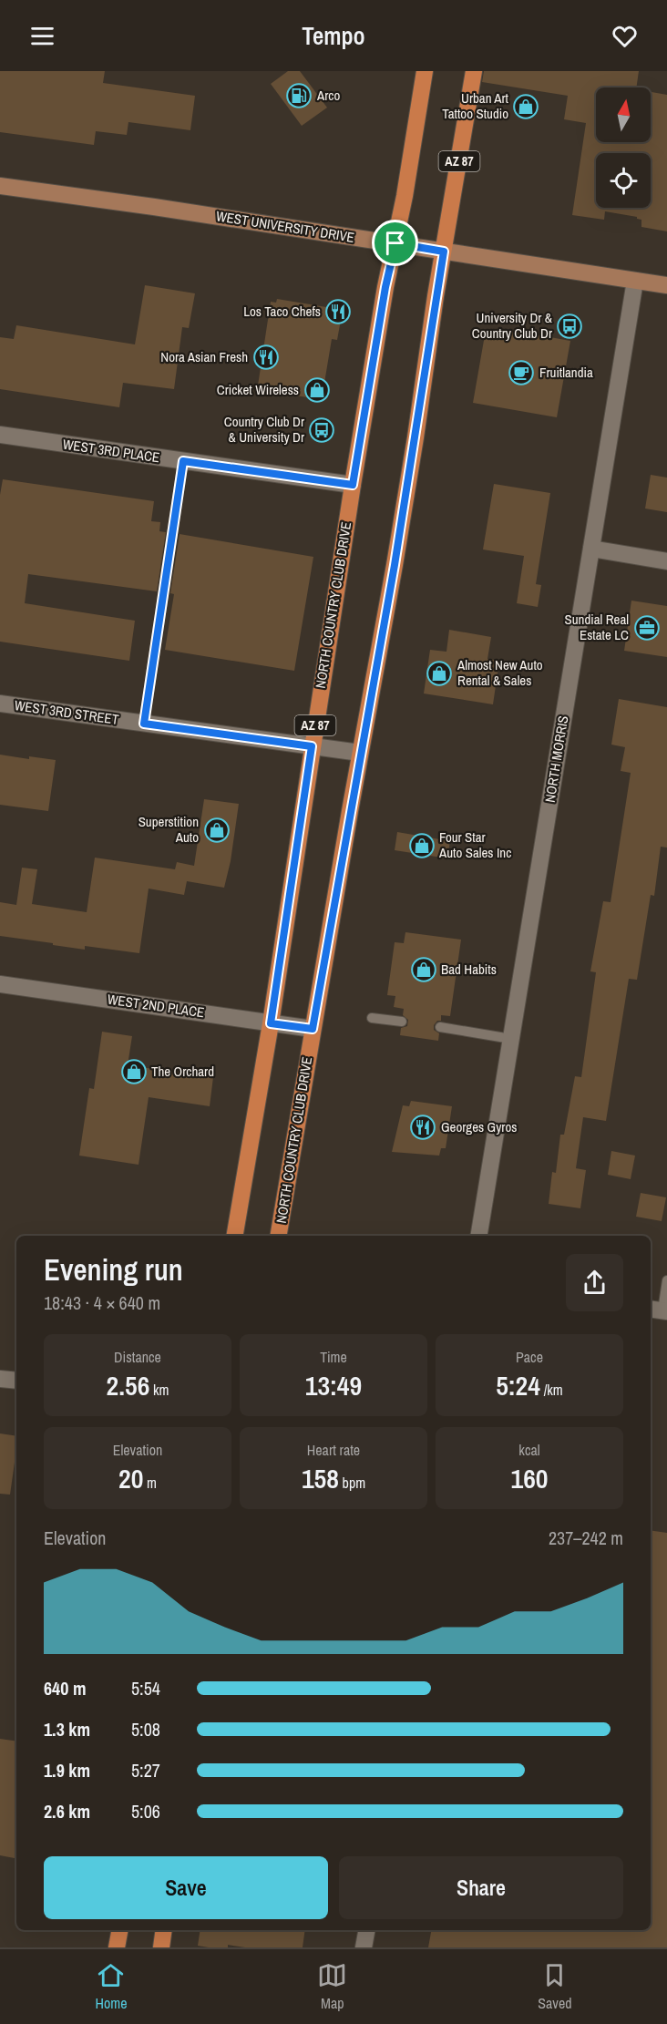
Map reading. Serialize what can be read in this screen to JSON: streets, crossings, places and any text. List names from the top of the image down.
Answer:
{
  "streets": {
    "main road": ["AZ 87", "WEST UNIVERSITY DRIVE", "NORTH COUNTRY CLUB DRIVE"],
    "street": [
      "WEST 3RD PLACE",
      "WEST 3RD STREET",
      "NORTH MORRIS",
      "WEST 2ND PLACE"
    ]
  },
  "crossings": [
    ["WEST UNIVERSITY DRIVE", "NORTH COUNTRY CLUB DRIVE"],
    ["WEST UNIVERSITY DRIVE", "NORTH MORRIS"],
    ["WEST 3RD PLACE", "NORTH COUNTRY CLUB DRIVE"],
    ["NORTH COUNTRY CLUB DRIVE", "WEST 3RD STREET"],
    ["NORTH COUNTRY CLUB DRIVE", "WEST 2ND PLACE"]
  ],
  "places": {
    "fuel station": ["Arco"],
    "shop": [
      "Urban Art Tattoo Studio",
      "Cricket Wireless",
      "Almost New Auto Rental & Sales",
      "Superstition Auto",
      "Four Star Auto Sales Inc",
      "Bad Habits",
      "The Orchard"
    ],
    "restaurant": ["Los Taco Chefs", "Nora Asian Fresh", "Georges Gyros"],
    "bus stop": ["University Dr & Country Club Dr", "Country Club Dr & University Dr"],
    "cafe": ["Fruitlandia"],
    "office": ["Sundial Real Estate LC"]
  },
  "north": "top",
  "page": {
    "header": "Tempo",
    "heading": ["Evening run", "18:43 · 4 × 640 m"],
    "stats": [
      ["Distance", "2.56 km"],
      ["Time", "13:49"],
      ["Pace", "5:24 /km"],
      ["Elevation", "20 m"],
      ["Heart rate", "158 bpm"],
      ["kcal", "160"]
    ],
    "chart": ["Elevation", "237–242 m"],
    "list": [
      {
        "name": "640 m",
        "note": "5:54"
      },
      {
        "name": "1.3 km",
        "note": "5:08"
      },
      {
        "name": "1.9 km",
        "note": "5:27"
      },
      {
        "name": "2.6 km",
        "note": "5:06"
      }
    ],
    "buttons": ["Save", "Share"],
    "tabs": ["Home", "Map", "Saved"]
  }
}
